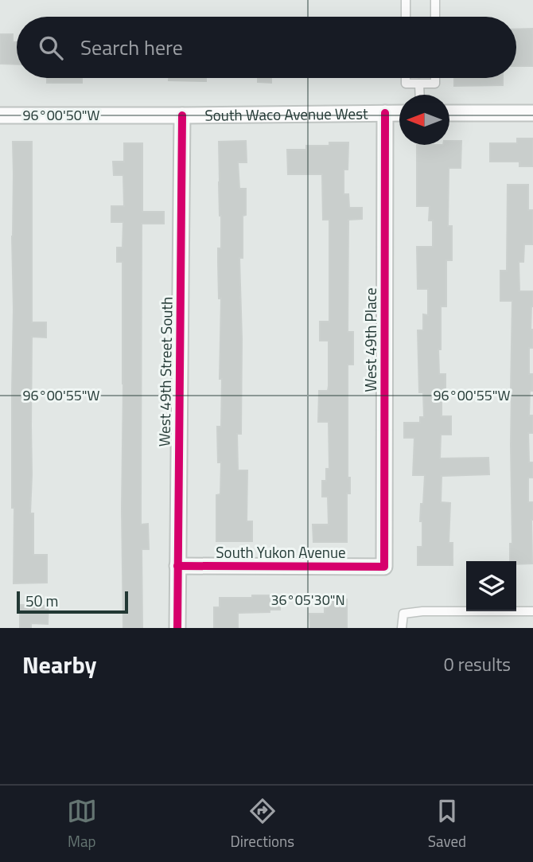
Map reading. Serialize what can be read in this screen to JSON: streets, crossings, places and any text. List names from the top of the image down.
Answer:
{
  "streets": {
    "street": [
      "South Waco Avenue West",
      "West 49th Place",
      "West 49th Street South",
      "South Yukon Avenue"
    ]
  },
  "crossings": [
    ["South Waco Avenue West", "West 49th Place"],
    ["South Waco Avenue West", "West 49th Street South"],
    ["West 49th Place", "South Yukon Avenue"],
    ["West 49th Street South", "South Yukon Avenue"]
  ],
  "scale_bar": "50 m",
  "north": "left",
  "page": {
    "search": "Search here",
    "scale": "50 m",
    "heading": ["Nearby", "0 results"],
    "nav": ["Map", "Directions", "Saved"]
  },
  "coordinates": ["96°00'50\"W", "96°00'55\"W", "36°05'30\"N"]
}
